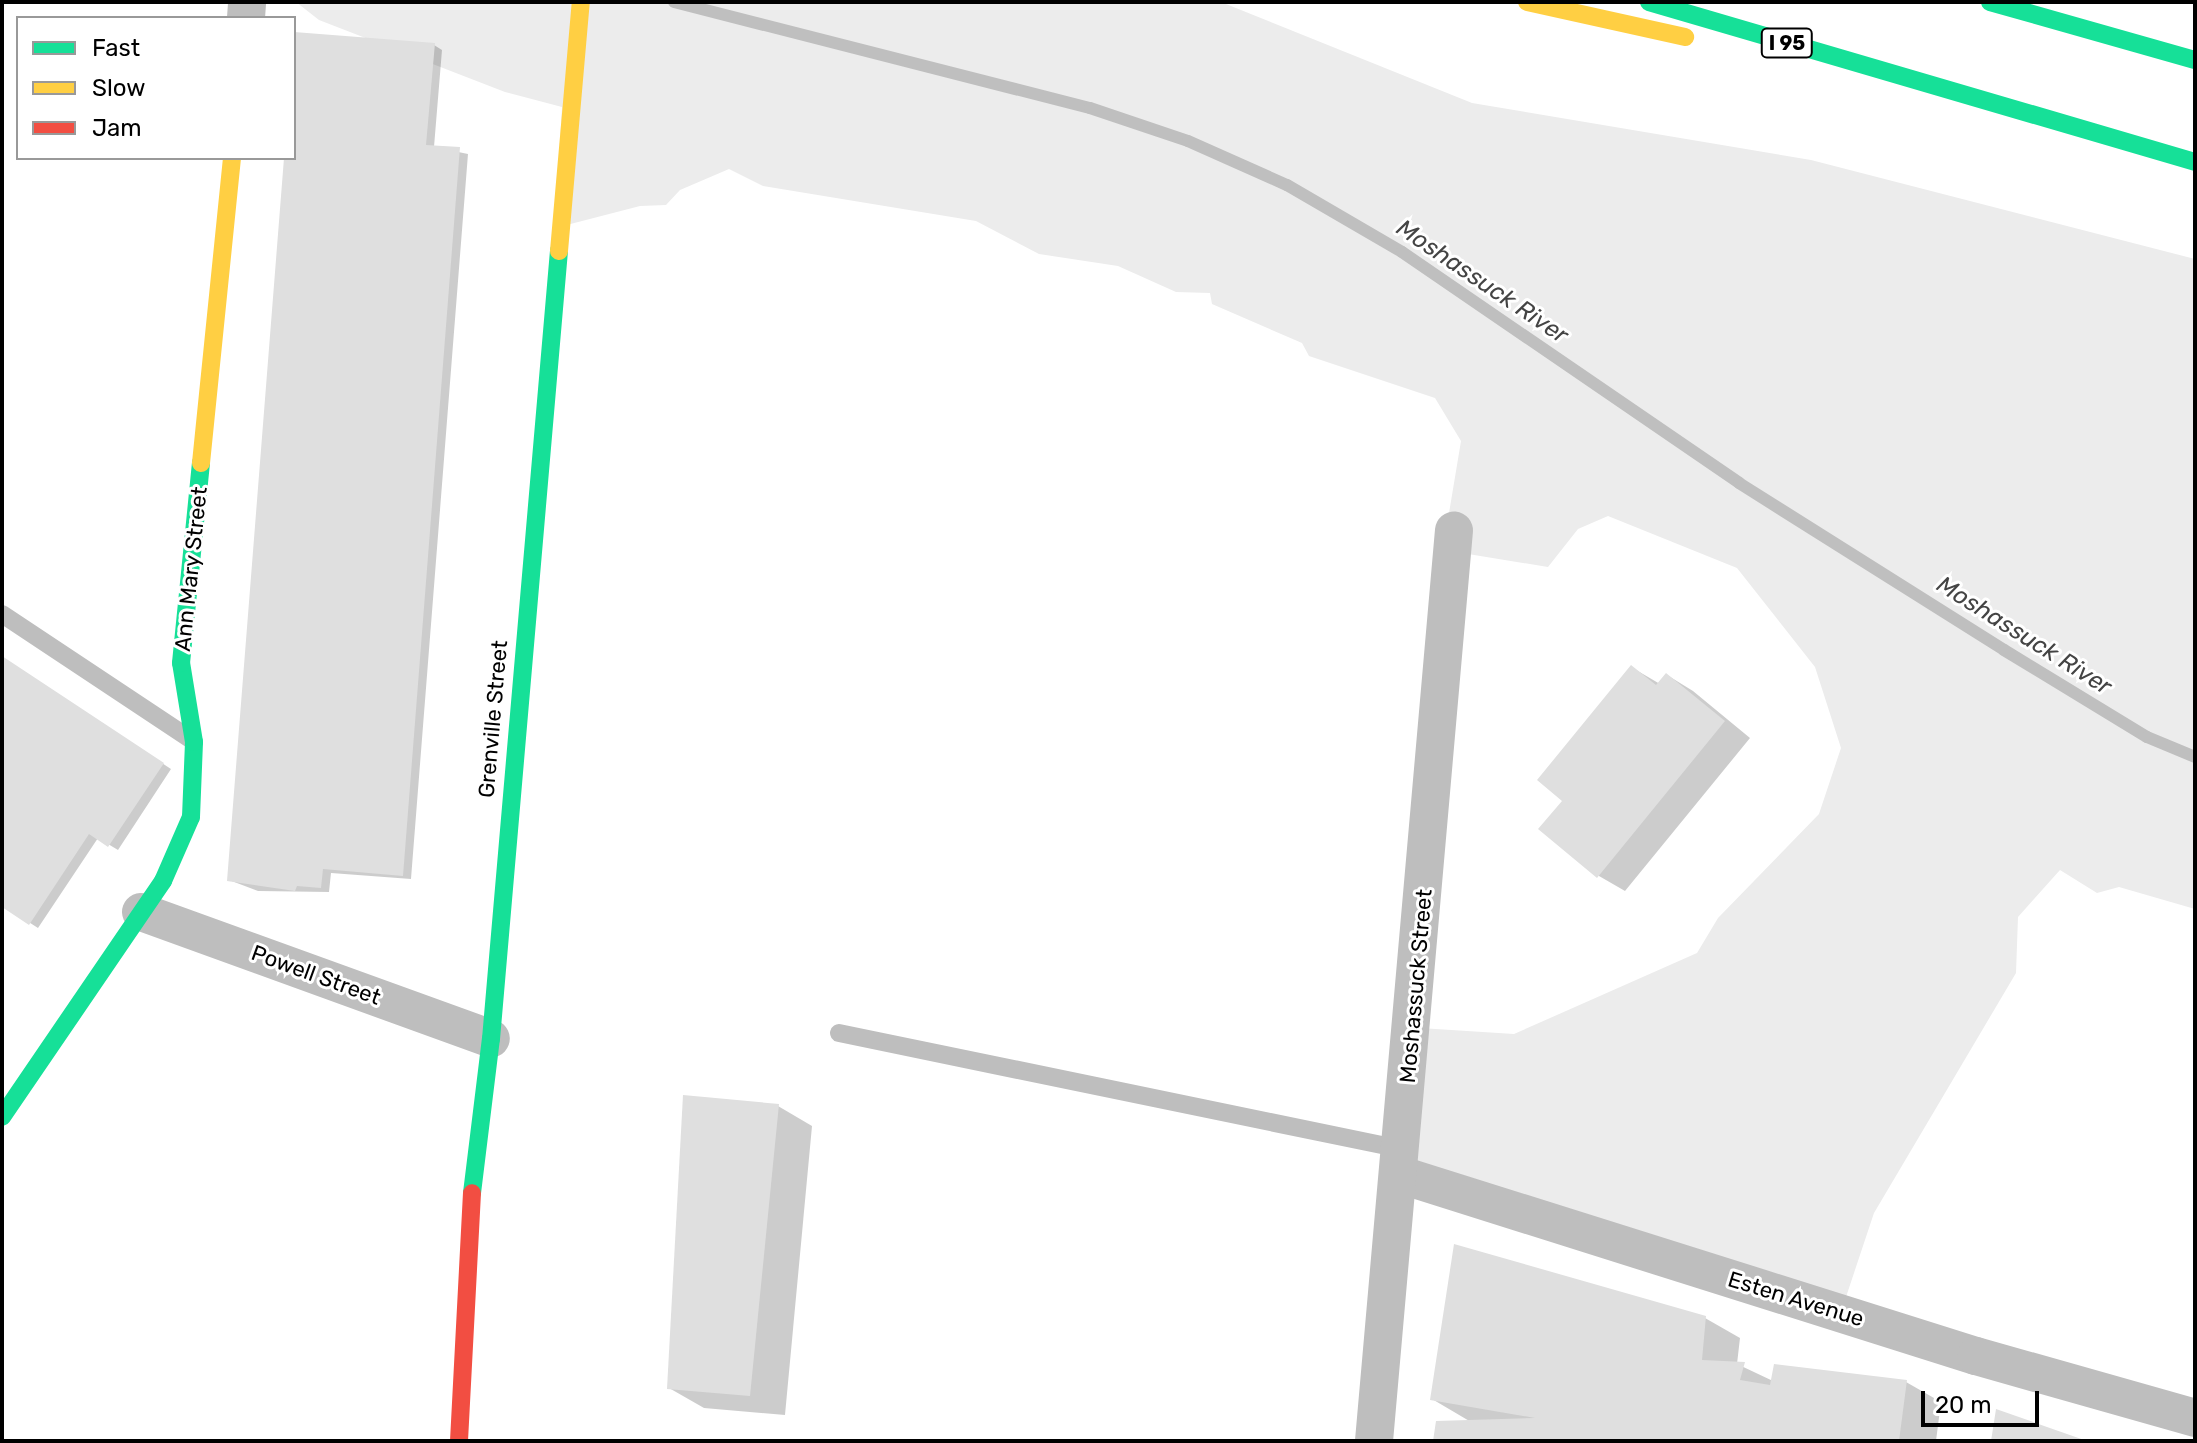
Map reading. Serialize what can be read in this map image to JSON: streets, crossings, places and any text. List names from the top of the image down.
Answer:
{
  "streets": {
    "main road": ["I 95", "Ann Mary Street", "Grenville Street"],
    "street": ["Powell Street", "Moshassuck Street", "Esten Avenue"]
  },
  "crossings": [
    ["Ann Mary Street", "Powell Street"],
    ["Grenville Street", "Powell Street"],
    ["Moshassuck Street", "Esten Avenue"]
  ],
  "water": ["Moshassuck River"],
  "legend": ["Fast", "Slow", "Jam"],
  "scale_bar": "20 m"
}
